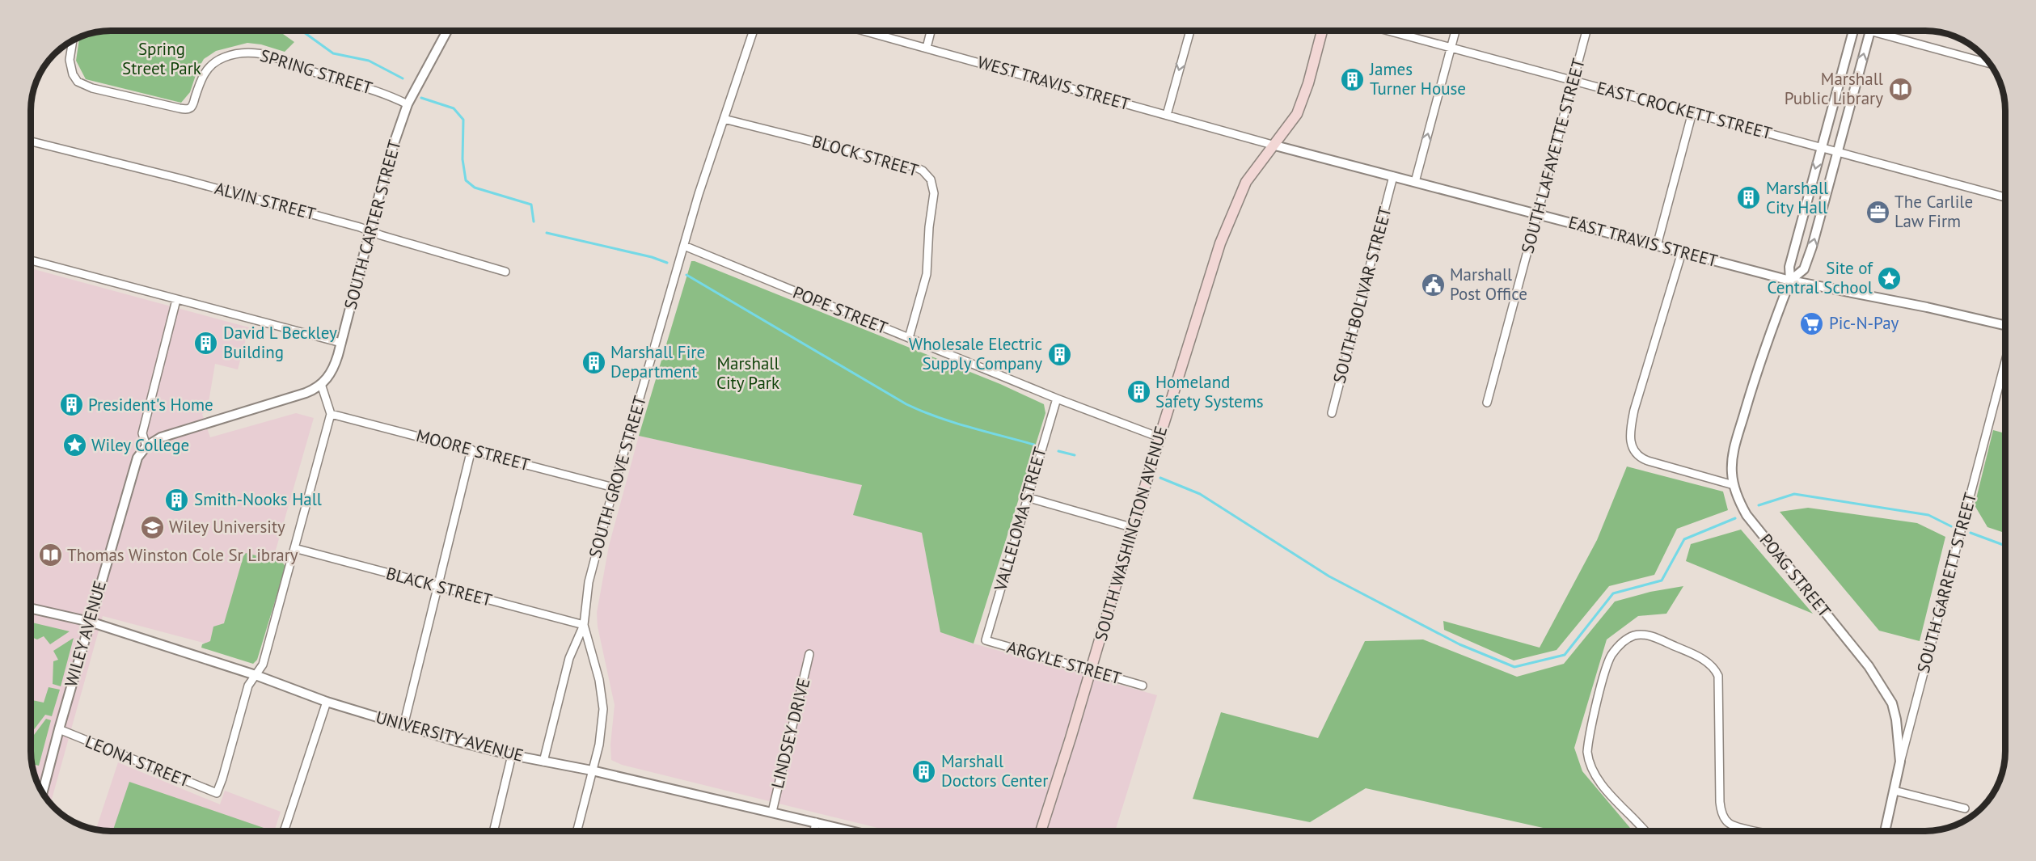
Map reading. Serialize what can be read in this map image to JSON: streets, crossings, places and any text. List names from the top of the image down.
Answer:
{
  "streets": {
    "main road": ["SOUTH WASHINGTON AVENUE"],
    "street": [
      "SPRING STREET",
      "WEST TRAVIS STREET",
      "EAST CROCKETT STREET",
      "BLOCK STREET",
      "SOUTH LAFAYETTE STREET",
      "ALVIN STREET",
      "SOUTH CARTER STREET",
      "EAST TRAVIS STREET",
      "SOUTH BOLIVAR STREET",
      "POPE STREET",
      "MOORE STREET",
      "SOUTH GROVE STREET",
      "VALLELOMA STREET",
      "POAG STREET",
      "SOUTH GARRETT STREET",
      "BLACK STREET",
      "WILEY AVENUE",
      "ARGYLE STREET",
      "LINDSEY DRIVE",
      "UNIVERSITY AVENUE",
      "LEONA STREET"
    ]
  },
  "crossings": [
    ["SPRING STREET", "SOUTH CARTER STREET"],
    ["WEST TRAVIS STREET", "EAST TRAVIS STREET"],
    ["WEST TRAVIS STREET", "SOUTH WASHINGTON AVENUE"],
    ["EAST CROCKETT STREET", "SOUTH LAFAYETTE STREET"],
    ["BLOCK STREET", "POPE STREET"],
    ["BLOCK STREET", "SOUTH GROVE STREET"],
    ["SOUTH LAFAYETTE STREET", "EAST TRAVIS STREET"],
    ["ALVIN STREET", "SOUTH CARTER STREET"],
    ["EAST TRAVIS STREET", "SOUTH BOLIVAR STREET"],
    ["EAST TRAVIS STREET", "SOUTH WASHINGTON AVENUE"],
    ["EAST TRAVIS STREET", "POAG STREET"],
    ["POPE STREET", "SOUTH GROVE STREET"],
    ["POPE STREET", "VALLELOMA STREET"],
    ["POPE STREET", "SOUTH WASHINGTON AVENUE"],
    ["MOORE STREET", "SOUTH GROVE STREET"],
    ["SOUTH GROVE STREET", "BLACK STREET"],
    ["SOUTH GROVE STREET", "UNIVERSITY AVENUE"],
    ["VALLELOMA STREET", "ARGYLE STREET"],
    ["SOUTH WASHINGTON AVENUE", "ARGYLE STREET"],
    ["POAG STREET", "SOUTH GARRETT STREET"],
    ["WILEY AVENUE", "UNIVERSITY AVENUE"],
    ["WILEY AVENUE", "LEONA STREET"],
    ["LINDSEY DRIVE", "UNIVERSITY AVENUE"],
    ["UNIVERSITY AVENUE", "LEONA STREET"]
  ],
  "parks": ["Spring Street Park", "Marshall City Park"],
  "places": {
    "building": [
      "James Turner House",
      "Marshall City Hall",
      "David L Beckley Building",
      "Wholesale Electric Supply Company",
      "Marshall Fire Department",
      "Homeland Safety Systems",
      "President's Home",
      "Smith-Nooks Hall",
      "Marshall Doctors Center"
    ],
    "library": ["Marshall Public Library", "Thomas Winston Cole Sr Library"],
    "office": ["The Carlile Law Firm"],
    "place": ["Site of Central School", "Wiley College"],
    "public building": ["Marshall Post Office"],
    "supermarket": ["Pic-N-Pay"],
    "school or university": ["Wiley University"]
  }
}
